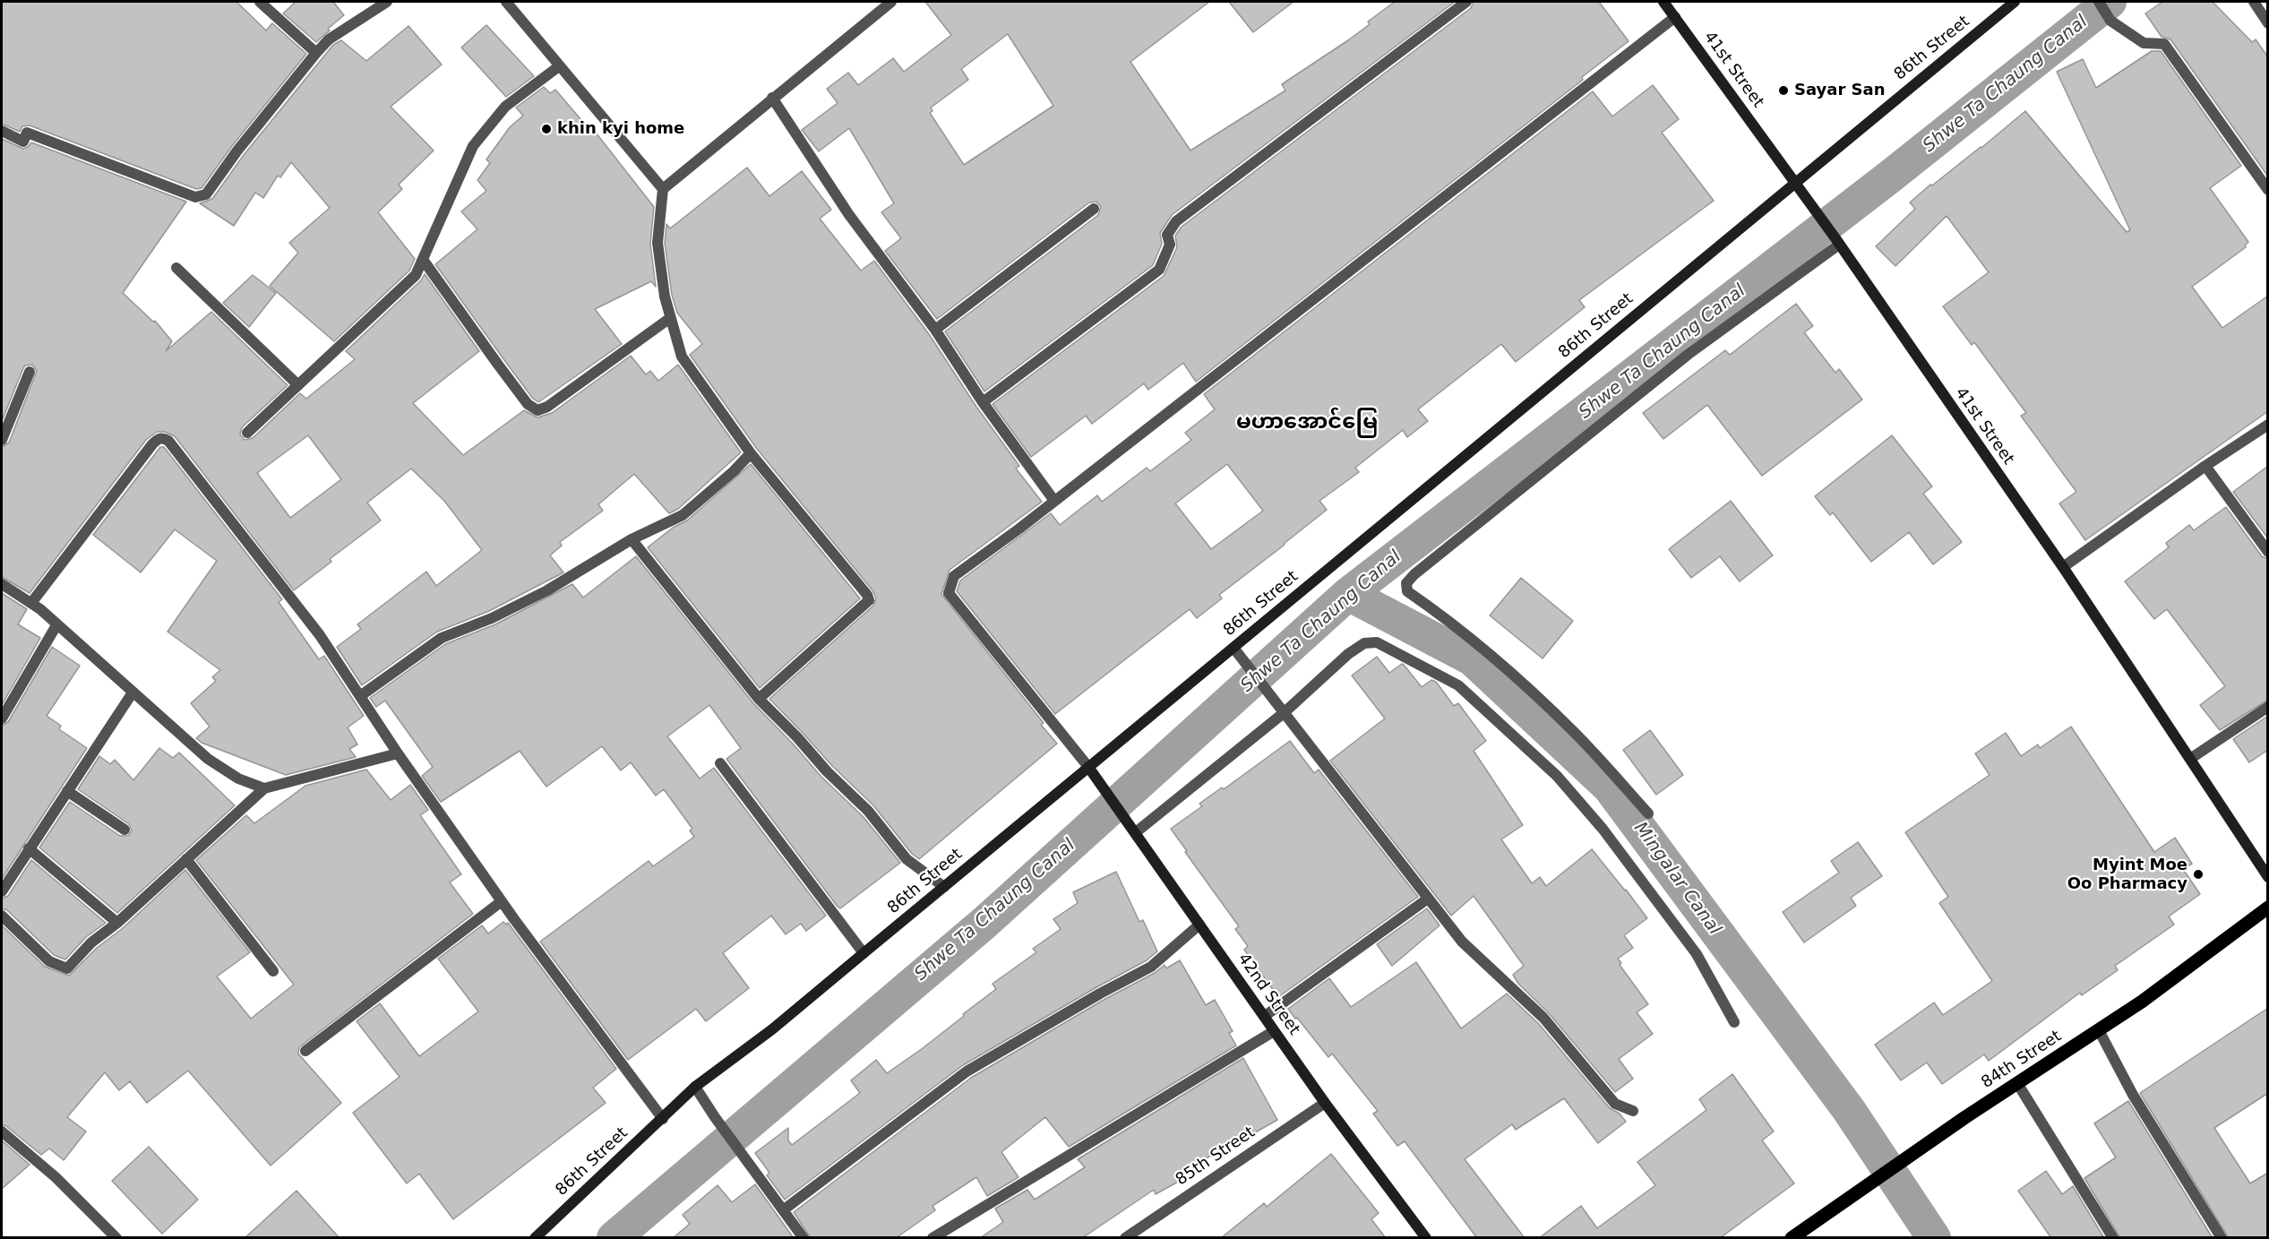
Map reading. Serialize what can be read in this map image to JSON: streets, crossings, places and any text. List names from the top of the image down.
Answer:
{
  "streets": {
    "main road": [
      "86th Street",
      "41st Street",
      "42nd Street",
      "84th Street"
    ],
    "street": ["85th Street"]
  },
  "crossings": [
    ["86th Street", "41st Street"],
    ["86th Street", "42nd Street"],
    ["42nd Street", "85th Street"]
  ],
  "districts": ["မဟာအောင်မြေ"],
  "water": ["Shwe Ta Chaung Canal", "Mingalar Canal"],
  "places": ["Sayar San", "khin kyi home", "Myint Moe Oo Pharmacy"]
}
